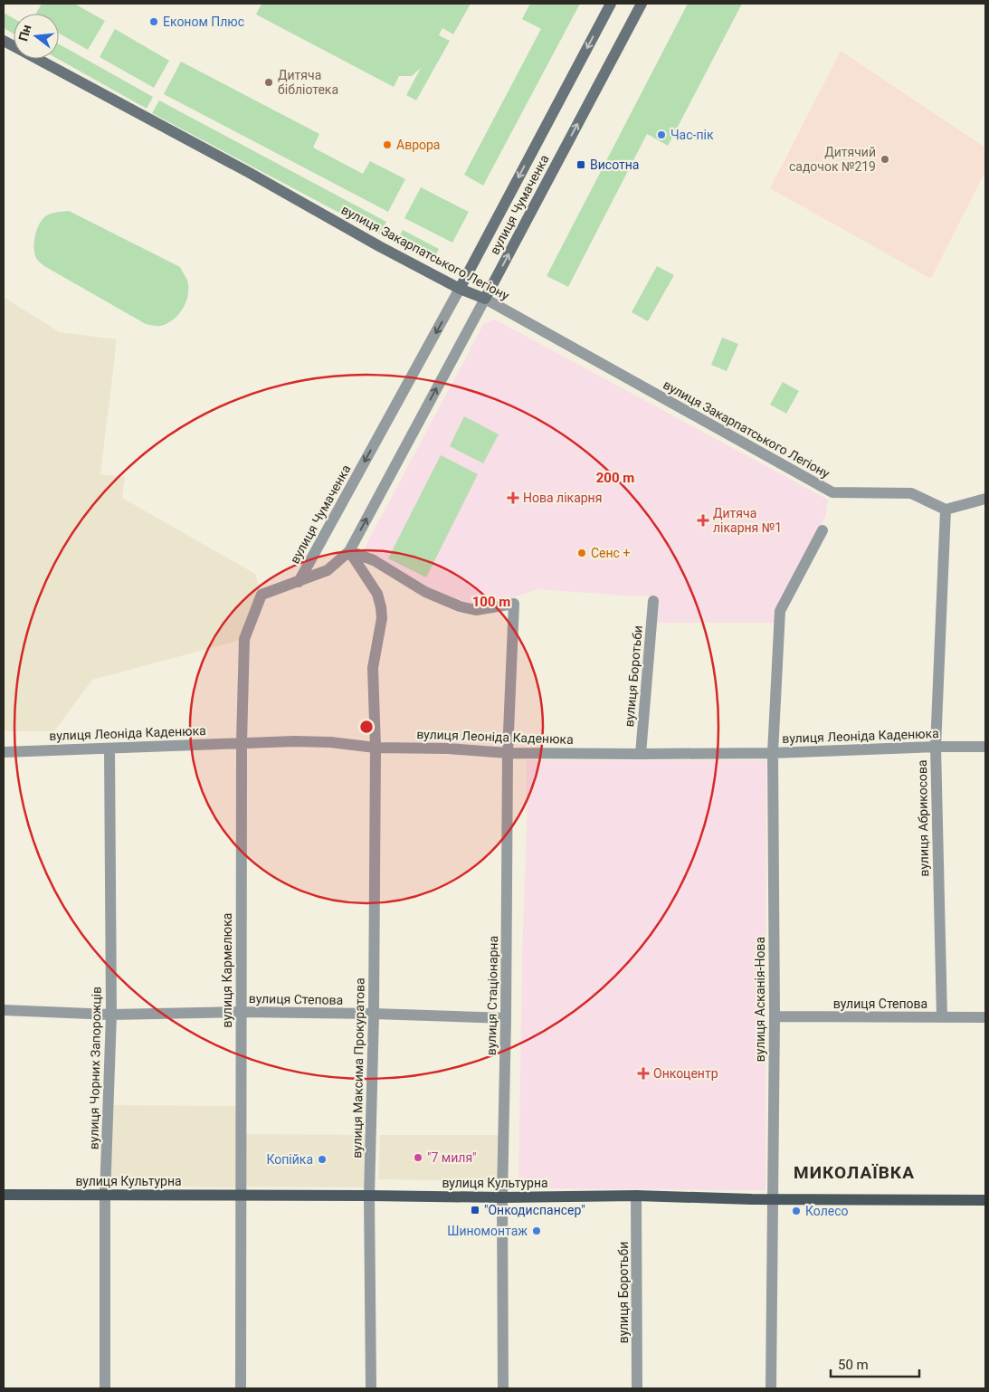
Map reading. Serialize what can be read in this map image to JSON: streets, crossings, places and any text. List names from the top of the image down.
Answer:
{
  "streets": {
    "main road": ["вулиця Культурна"],
    "street": [
      "вулиця Чумаченка",
      "вулиця Закарпатського Легіону",
      "вулиця Боротьби",
      "вулиця Леоніда Каденюка",
      "вулиця Абрикосова",
      "вулиця Кармелюка",
      "вулиця Стаціонарна",
      "вулиця Степова",
      "вулиця Асканія-Нова",
      "вулиця Чорних Запорожців",
      "вулиця Максима Прокуратова"
    ]
  },
  "crossings": [
    ["вулиця Чумаченка", "вулиця Закарпатського Легіону"],
    ["вулиця Чумаченка", "вулиця Кармелюка"],
    ["вулиця Чумаченка", "вулиця Стаціонарна"],
    ["вулиця Чумаченка", "вулиця Максима Прокуратова"],
    ["вулиця Закарпатського Легіону", "вулиця Абрикосова"],
    ["вулиця Боротьби", "вулиця Леоніда Каденюка"],
    ["вулиця Боротьби", "вулиця Культурна"],
    ["вулиця Леоніда Каденюка", "вулиця Абрикосова"],
    ["вулиця Леоніда Каденюка", "вулиця Кармелюка"],
    ["вулиця Леоніда Каденюка", "вулиця Стаціонарна"],
    ["вулиця Леоніда Каденюка", "вулиця Асканія-Нова"],
    ["вулиця Леоніда Каденюка", "вулиця Чорних Запорожців"],
    ["вулиця Леоніда Каденюка", "вулиця Максима Прокуратова"],
    ["вулиця Абрикосова", "вулиця Степова"],
    ["вулиця Кармелюка", "вулиця Степова"],
    ["вулиця Кармелюка", "вулиця Культурна"],
    ["вулиця Стаціонарна", "вулиця Степова"],
    ["вулиця Стаціонарна", "вулиця Максима Прокуратова"],
    ["вулиця Стаціонарна", "вулиця Культурна"],
    ["вулиця Степова", "вулиця Асканія-Нова"],
    ["вулиця Степова", "вулиця Чорних Запорожців"],
    ["вулиця Степова", "вулиця Максима Прокуратова"],
    ["вулиця Асканія-Нова", "вулиця Культурна"],
    ["вулиця Чорних Запорожців", "вулиця Культурна"],
    ["вулиця Максима Прокуратова", "вулиця Культурна"]
  ],
  "districts": ["МИКОЛАЇВКА"],
  "places": {
    "other": [
      "Економ Плюс",
      "Дитяча бібліотека",
      "Час-пік",
      "Аврора",
      "Дитячий садочок №219",
      "Сенс +",
      "\"7 миля\"",
      "Копійка",
      "Колесо",
      "Шиномонтаж"
    ],
    "transit": ["Висотна", "\"Онкодиспансер\""],
    "health": ["Нова лікарня", "Дитяча лікарня №1", "Онкоцентр"]
  },
  "scale_bar": "50 m",
  "north": "left",
  "rings": ["200 m", "100 m"]
}
